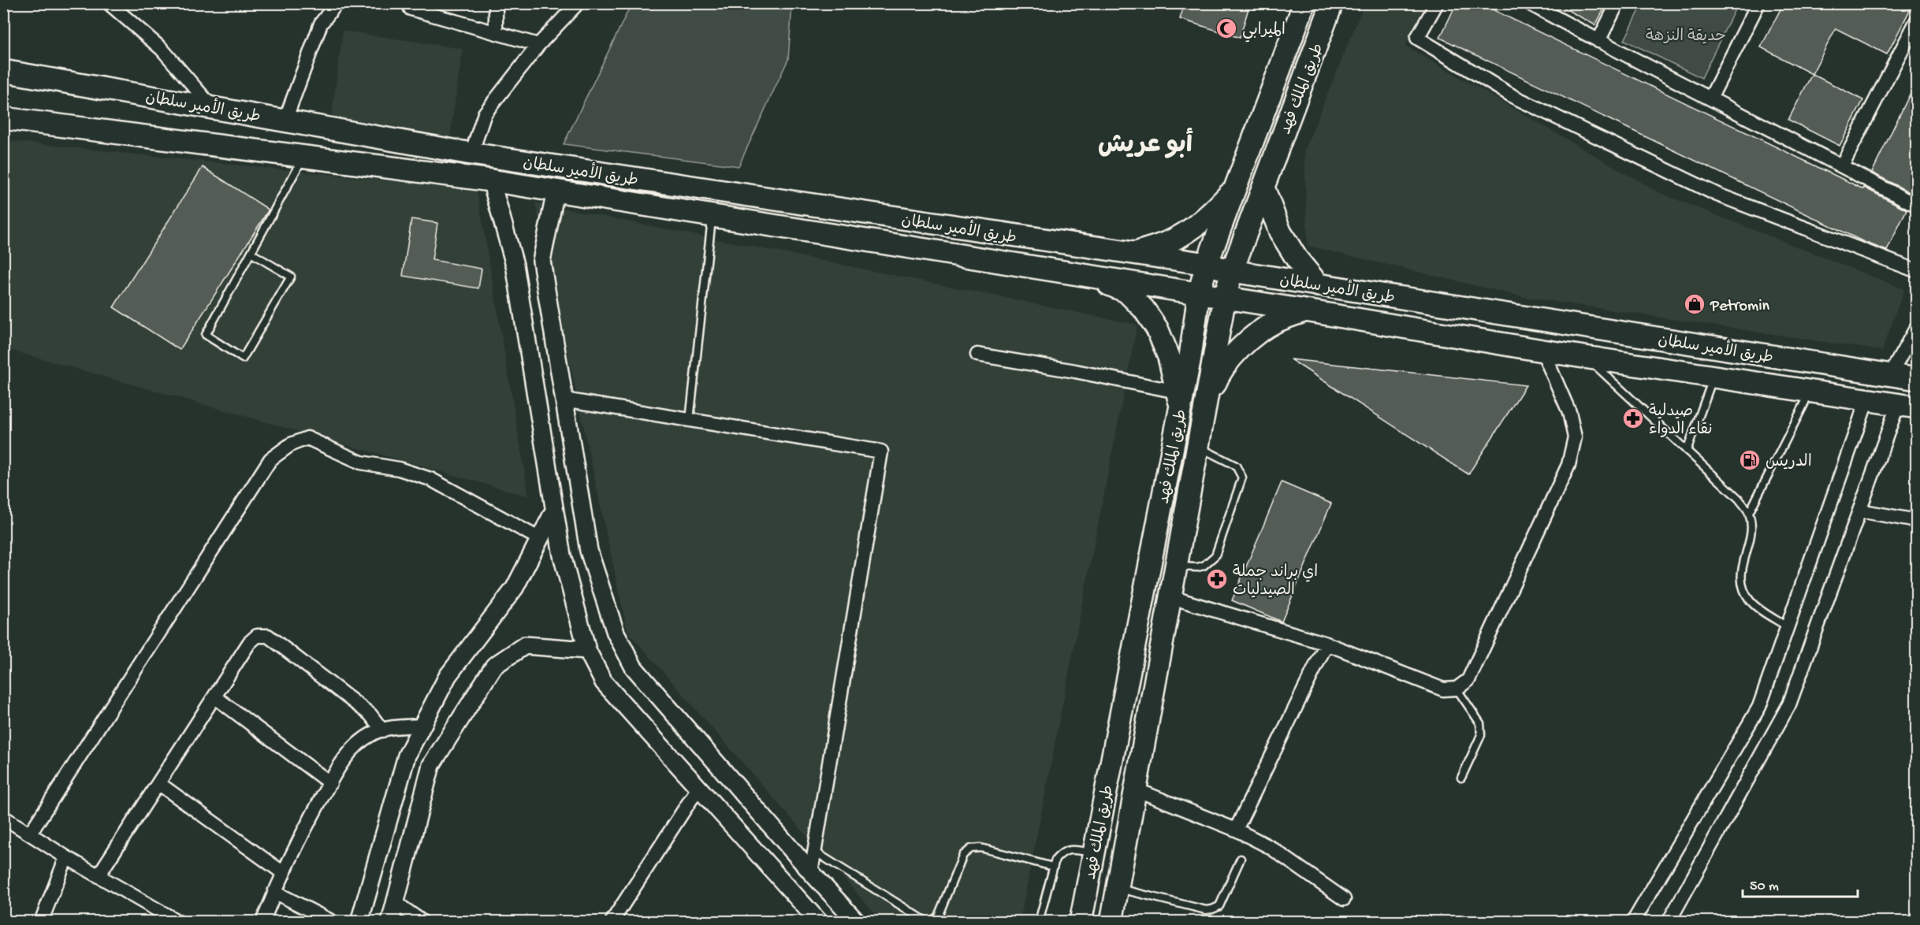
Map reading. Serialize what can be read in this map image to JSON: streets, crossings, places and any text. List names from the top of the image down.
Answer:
{
  "streets": {
    "highway": ["طريق الملك فهد", "طريق الأمير سلطان"]
  },
  "crossings": [
    ["طريق الملك فهد", "طريق الأمير سلطان"]
  ],
  "districts": ["أبو عريش"],
  "parks": ["حديقة النزهة"],
  "places": {
    "mosque": ["الميرابي"],
    "shop": ["Petromin"],
    "pharmacy": ["صيدلية نقاء الدواء", "اي براند جملة الصيدليات"],
    "fuel station": ["الدريس"]
  },
  "scale_bar": "50 m"
}
